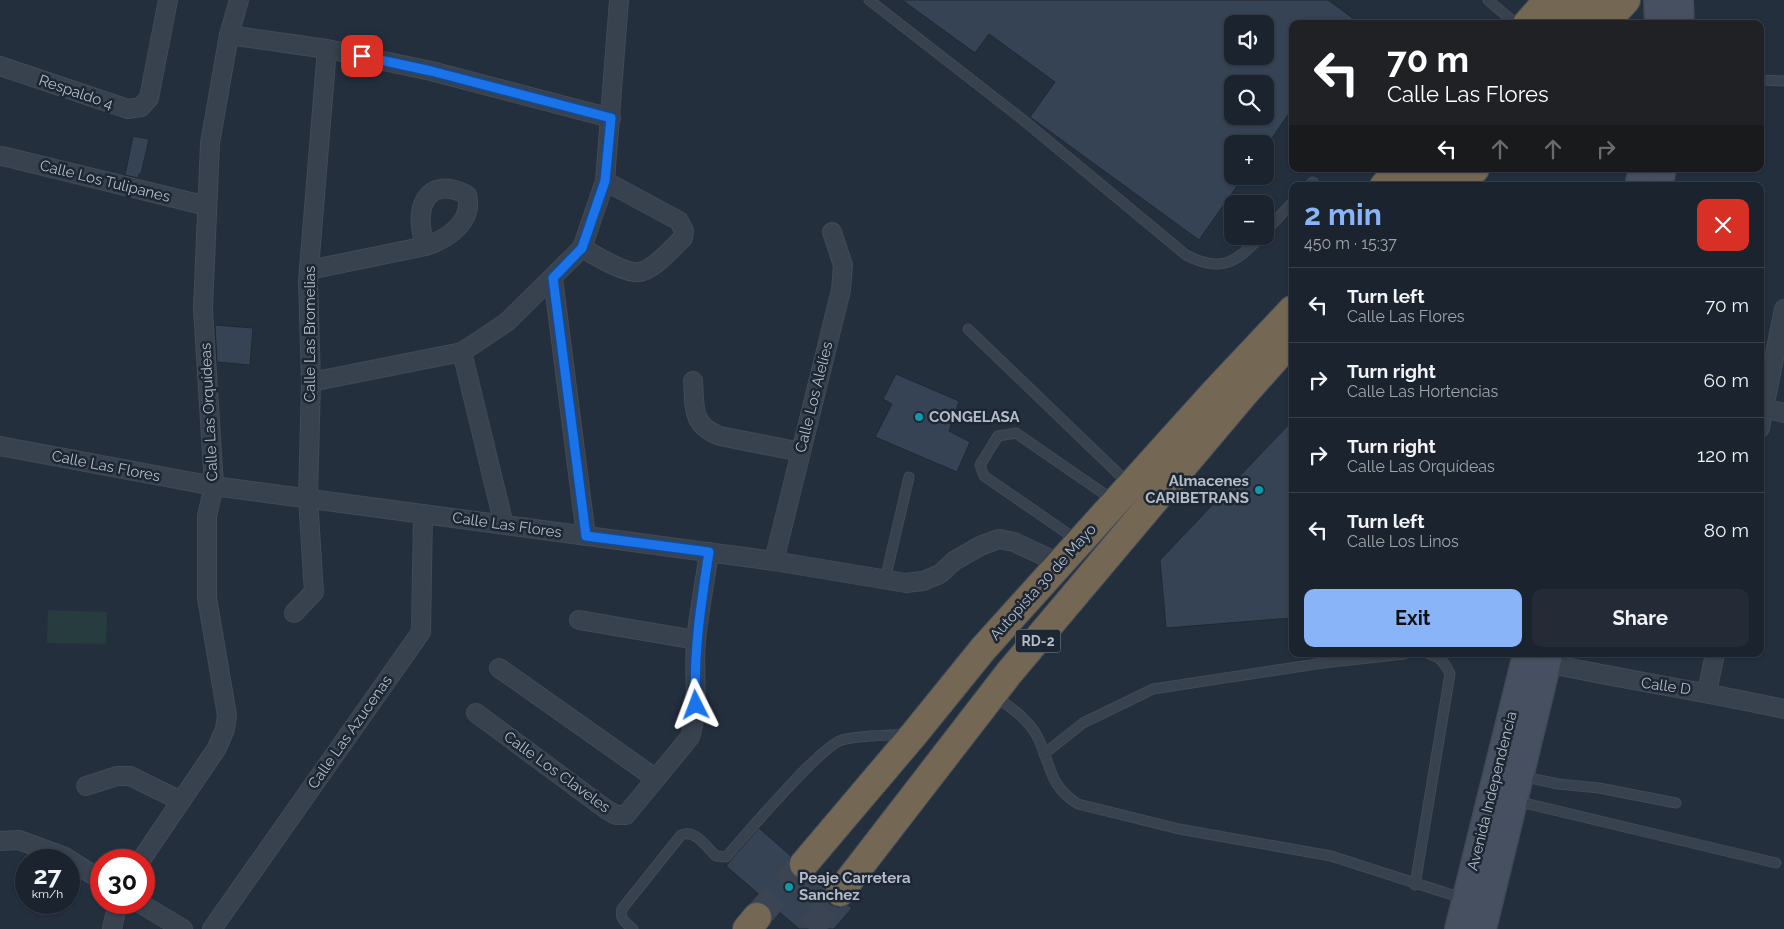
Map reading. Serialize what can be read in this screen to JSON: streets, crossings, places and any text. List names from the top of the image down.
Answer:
{
  "streets": {
    "highway": ["Autopista 30 de Mayo", "RD-2"],
    "street": [
      "Respaldo 4",
      "Calle Los Tulipanes",
      "Calle Las Bromelias",
      "Calle Los Alelíes",
      "Calle Las Orquídeas",
      "Calle Las Flores",
      "Calle D",
      "Calle Las Azucenas",
      "Calle Los Claveles",
      "Avenida Independencia"
    ]
  },
  "crossings": [
    ["Calle Los Tulipanes", "Calle Las Orquídeas"],
    ["Calle Las Bromelias", "Calle Las Flores"],
    ["Calle Los Alelíes", "Calle Las Flores"],
    ["Calle Las Orquídeas", "Calle Las Flores"],
    ["Calle Las Flores", "Autopista 30 de Mayo"],
    ["Calle Las Flores", "Calle Las Azucenas"],
    ["Calle Las Flores", "Calle Los Claveles"],
    ["Calle D", "Avenida Independencia"]
  ],
  "places": ["CONGELASA", "Almacenes CARIBETRANS", "Peaje Carretera Sanchez"],
  "page": {
    "map_buttons": ["+", "−"],
    "turn": ["70 m", "Calle Las Flores"],
    "heading": ["2 min", "450 m · 15:37"],
    "list": [
      {
        "name": "Turn left",
        "note": "Calle Las Flores",
        "value": "70 m"
      },
      {
        "name": "Turn right",
        "note": "Calle Las Hortencias",
        "value": "60 m"
      },
      {
        "name": "Turn right",
        "note": "Calle Las Orquídeas",
        "value": "120 m"
      },
      {
        "name": "Turn left",
        "note": "Calle Los Linos",
        "value": "80 m"
      }
    ],
    "buttons": ["Exit", "Share"],
    "speed": "27 km/h",
    "limit": "30"
  }
}
